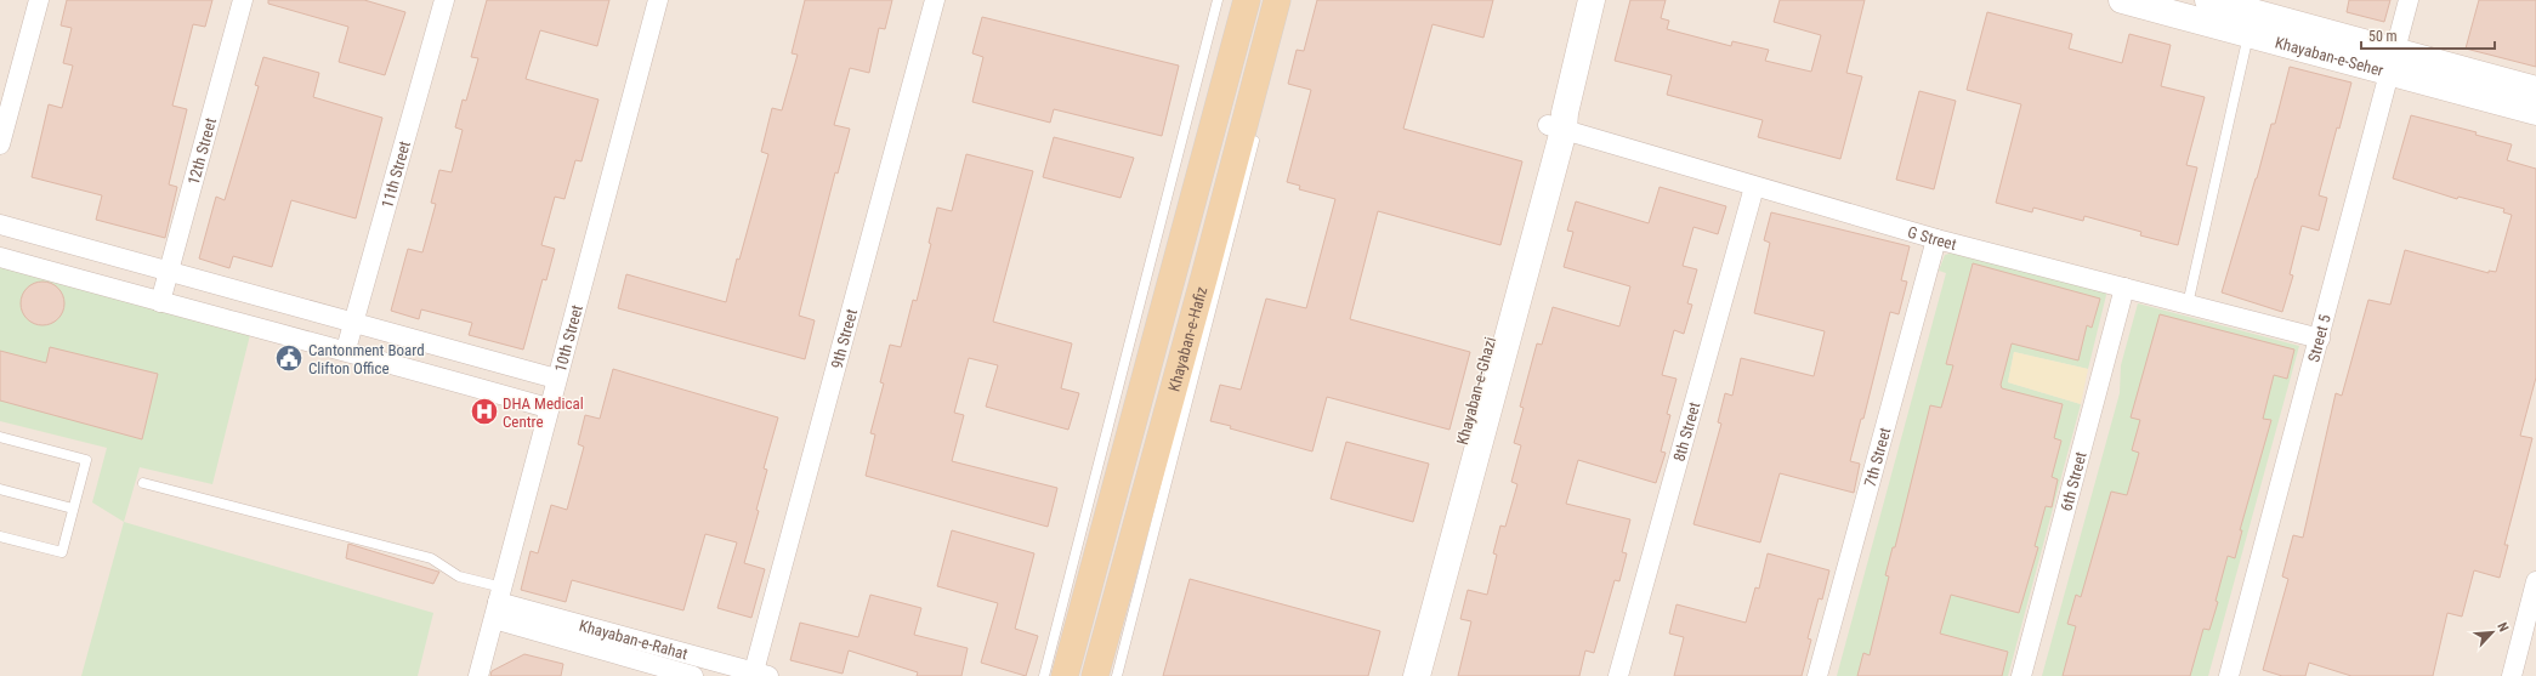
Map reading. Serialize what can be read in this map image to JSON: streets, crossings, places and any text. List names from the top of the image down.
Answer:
{
  "streets": {
    "main road": ["Khayaban-e-Hafiz"],
    "street": [
      "Khayaban-e-Seher",
      "12th Street",
      "11th Street",
      "G Street",
      "10th Street",
      "9th Street",
      "Street 5",
      "Khayaban-e-Ghazi",
      "8th Street",
      "7th Street",
      "6th Street",
      "Khayaban-e-Rahat"
    ]
  },
  "crossings": [
    ["Khayaban-e-Seher", "Street 5"],
    ["G Street", "Street 5"],
    ["G Street", "Khayaban-e-Ghazi"],
    ["G Street", "8th Street"],
    ["G Street", "7th Street"],
    ["G Street", "6th Street"],
    ["10th Street", "Khayaban-e-Rahat"],
    ["9th Street", "Khayaban-e-Rahat"]
  ],
  "places": {
    "public building": ["Cantonment Board Clifton Office"],
    "hospital": ["DHA Medical Centre"]
  },
  "scale_bar": "50 m",
  "north": "top right"
}
